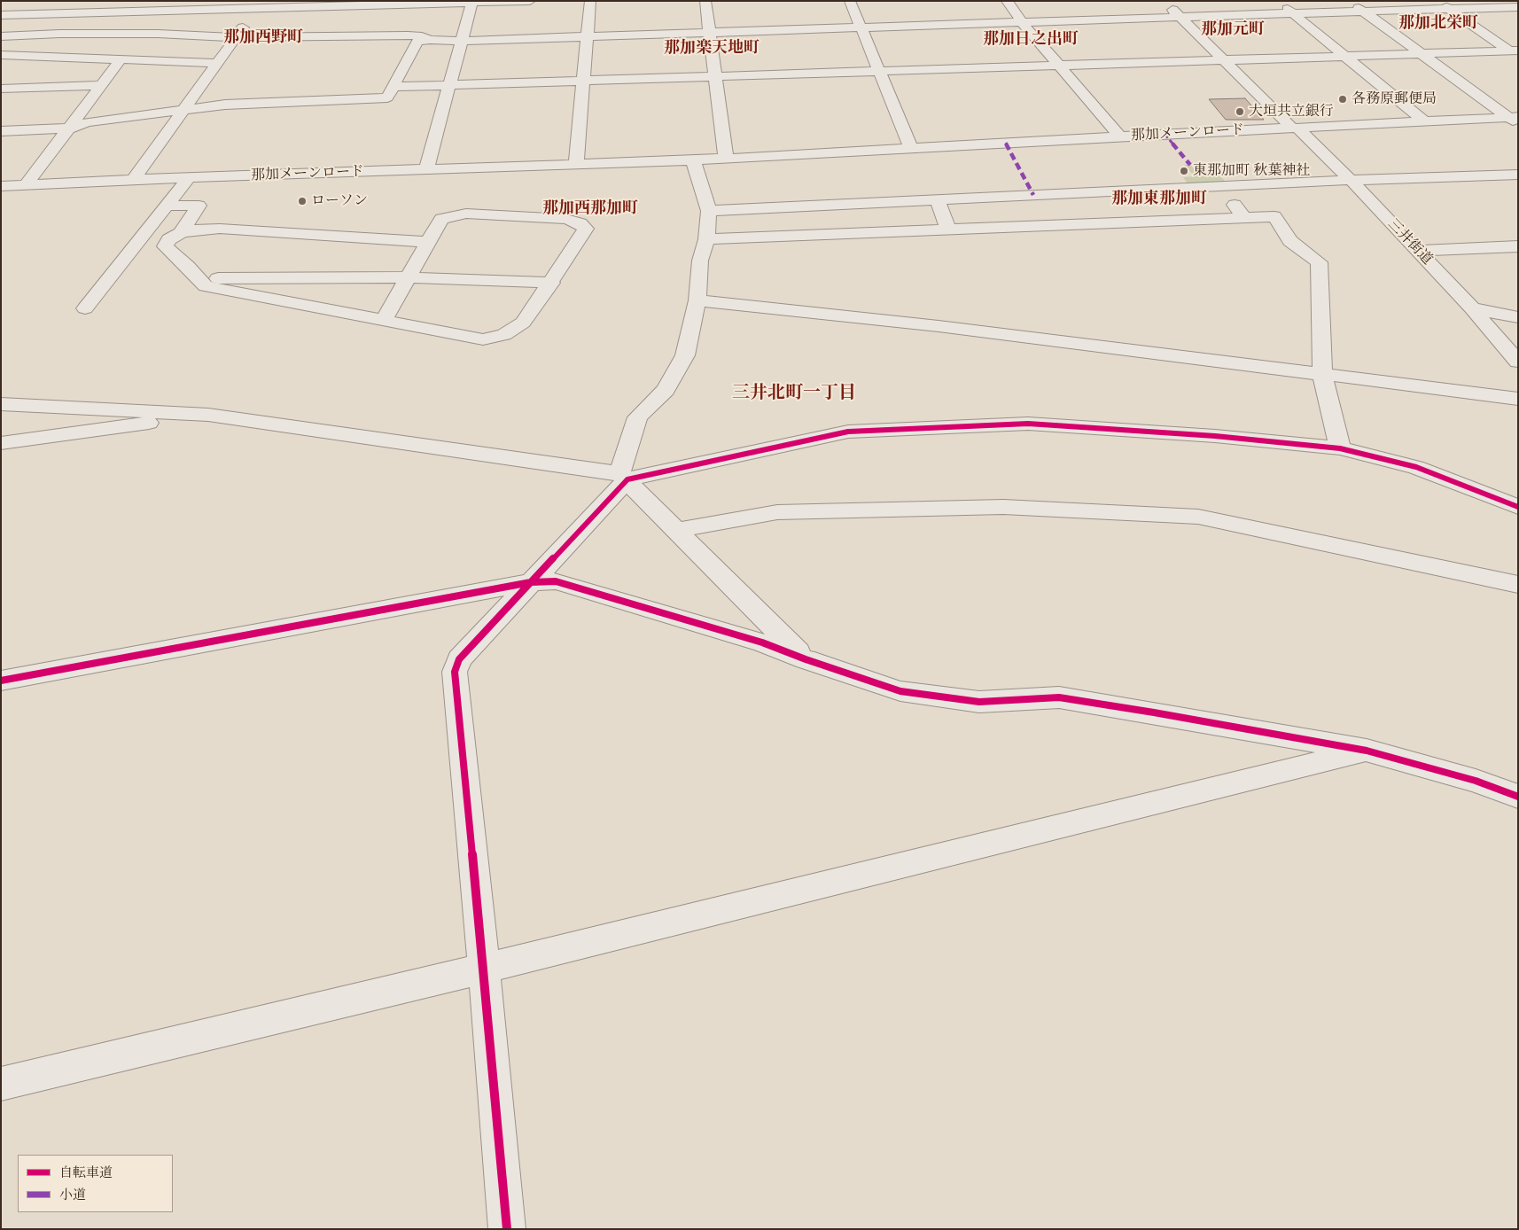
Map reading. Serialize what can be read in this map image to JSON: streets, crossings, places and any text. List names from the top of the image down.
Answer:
{
  "streets": {
    "street": ["那加メーンロード", "三井街道"]
  },
  "crossings": [
    ["那加メーンロード", "三井街道"]
  ],
  "districts": [
    "那加北栄町",
    "那加元町",
    "那加西野町",
    "那加日之出町",
    "那加楽天地町",
    "那加東那加町",
    "那加西那加町",
    "三井北町一丁目"
  ],
  "places": [
    "各務原郵便局",
    "大垣共立銀行",
    "東那加町 秋葉神社",
    "ローソン"
  ],
  "legend": ["自転車道", "小道"]
}
